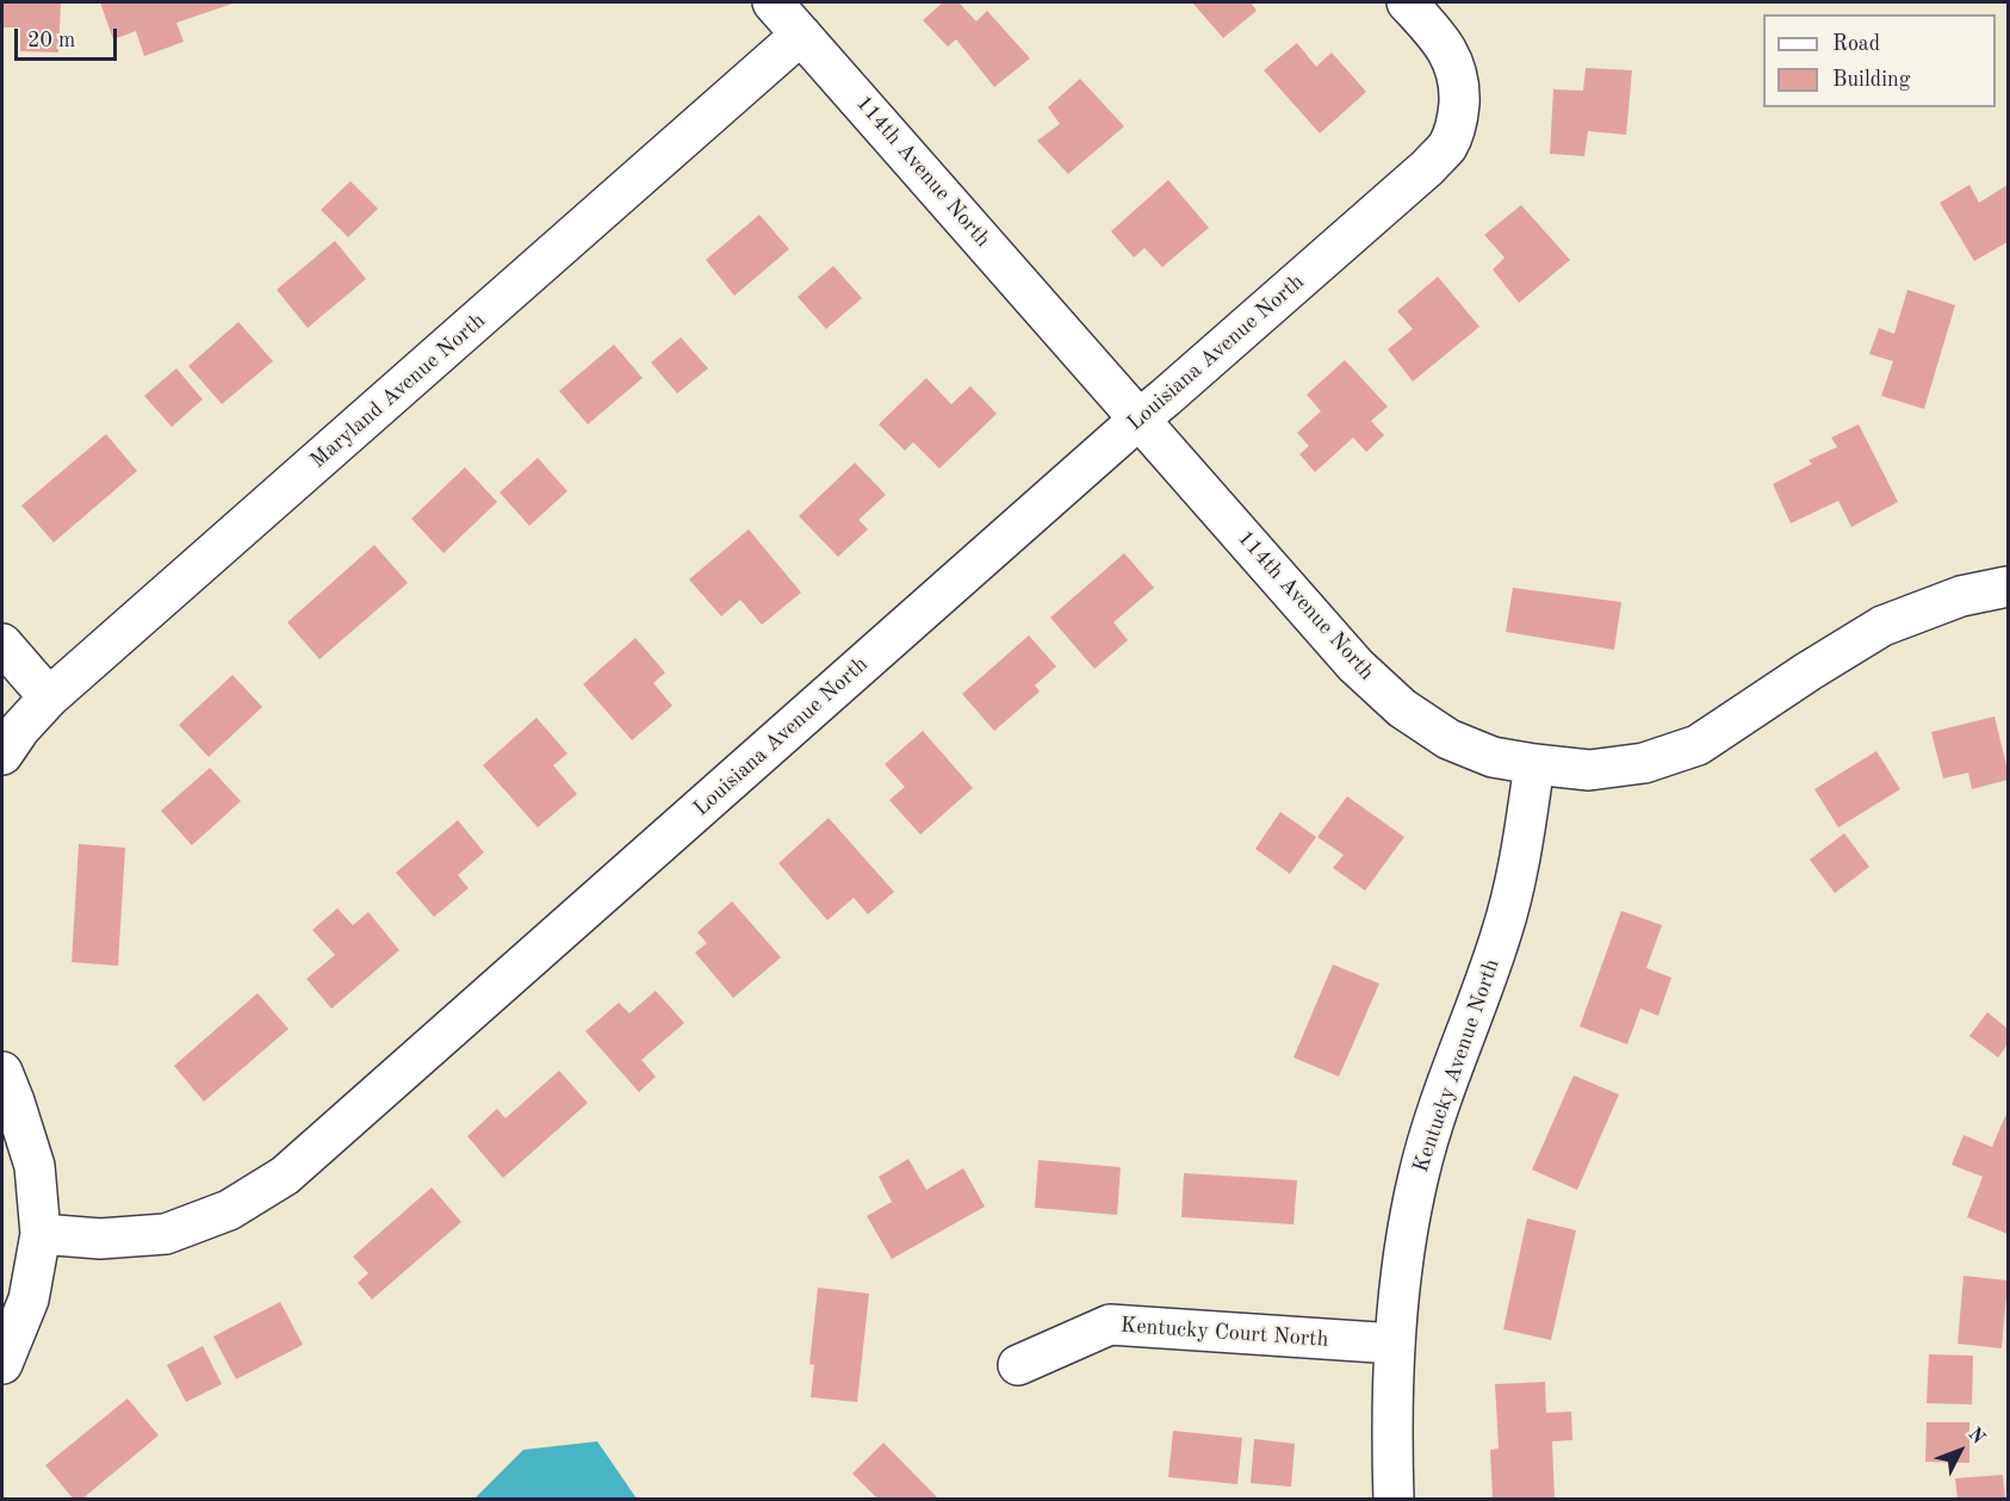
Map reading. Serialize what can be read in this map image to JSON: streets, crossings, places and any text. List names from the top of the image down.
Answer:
{
  "streets": {
    "street": [
      "114th Avenue North",
      "Louisiana Avenue North",
      "Maryland Avenue North",
      "Kentucky Avenue North",
      "Kentucky Court North"
    ]
  },
  "crossings": [
    ["114th Avenue North", "Louisiana Avenue North"],
    ["114th Avenue North", "Maryland Avenue North"],
    ["114th Avenue North", "Kentucky Avenue North"],
    ["Kentucky Avenue North", "Kentucky Court North"]
  ],
  "legend": ["Road", "Building"],
  "scale_bar": "20 m",
  "north": "top right"
}
